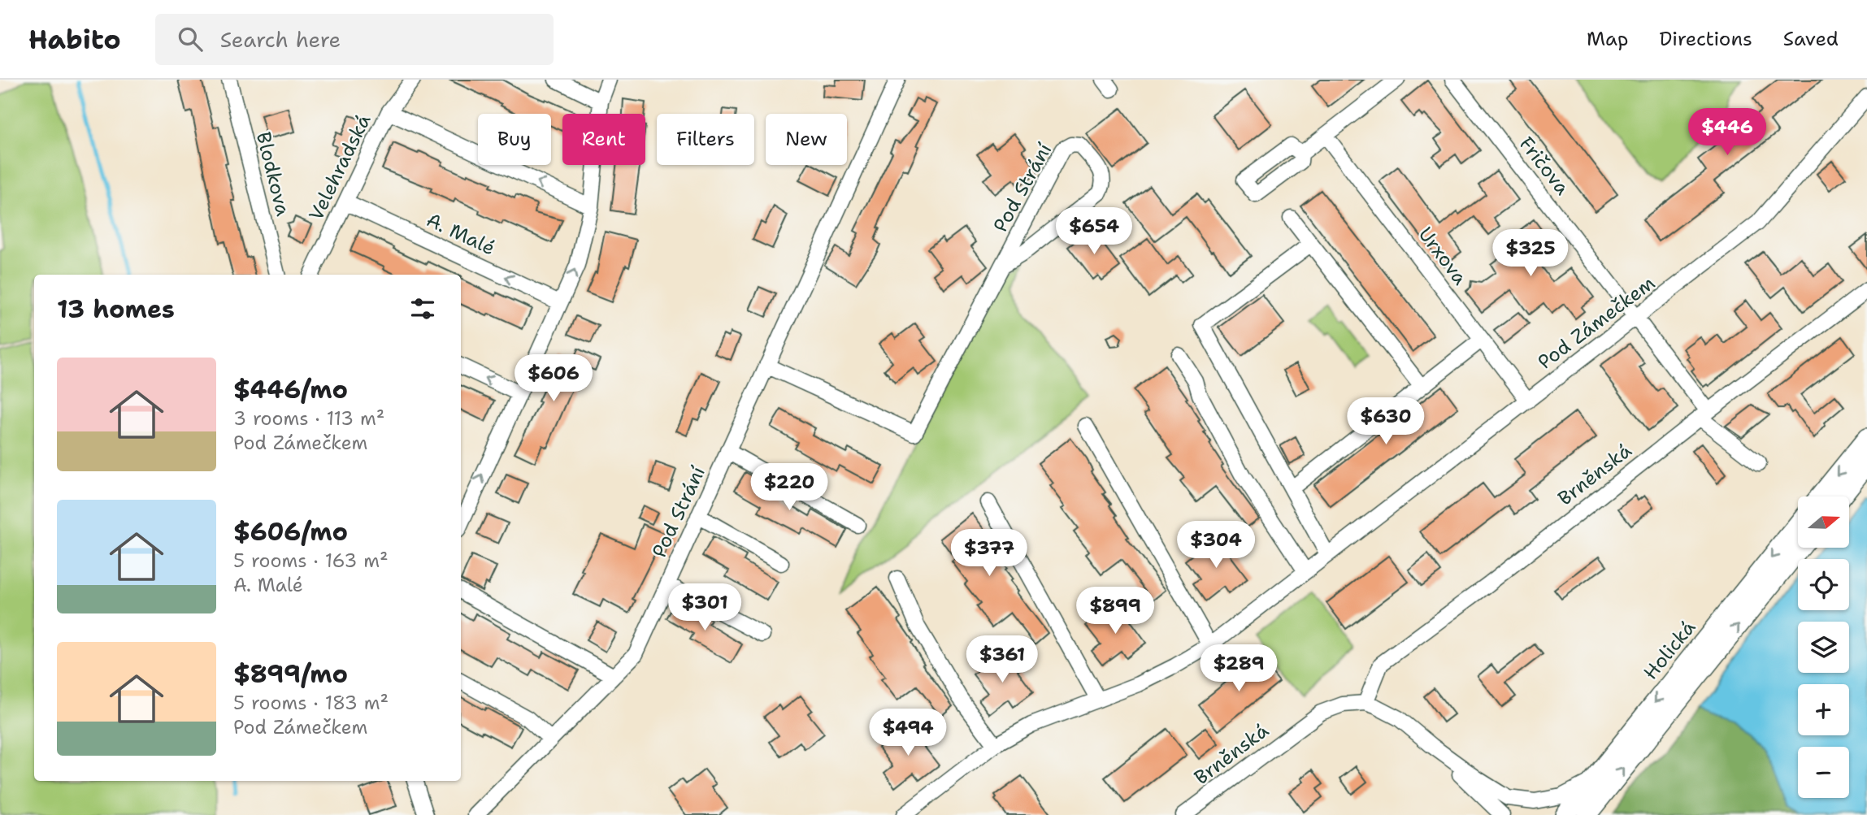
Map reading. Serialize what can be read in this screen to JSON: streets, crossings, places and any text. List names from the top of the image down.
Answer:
{
  "streets": {
    "main road": ["Holická"],
    "street": [
      "Fričova",
      "Velehradská",
      "Blodkova",
      "Pod Strání",
      "A. Malé",
      "Urxova",
      "Pod Zámečkem",
      "Brněnská"
    ]
  },
  "crossings": [
    ["Fričova", "Pod Zámečkem"],
    ["Fričova", "Brněnská"],
    ["Velehradská", "A. Malé"],
    ["Urxova", "Pod Zámečkem"]
  ],
  "north": "right",
  "page": {
    "header": "Habito",
    "search": "Search here",
    "nav": ["Map", "Directions", "Saved"],
    "price": [
      "$446",
      "$654",
      "$325",
      "$606",
      "$630",
      "$220",
      "$304",
      "$377",
      "$301",
      "$899",
      "$361",
      "$289",
      "$494"
    ],
    "chip": [
      "Buy",
      "Rent",
      "Filters",
      "New"
    ],
    "heading": "13 homes",
    "list": [
      {
        "name": "$446/mo",
        "note": "3 rooms · 113 m² · Pod Zámečkem"
      },
      {
        "name": "$606/mo",
        "note": "5 rooms · 163 m² · A. Malé"
      },
      {
        "name": "$899/mo",
        "note": "5 rooms · 183 m² · Pod Zámečkem"
      }
    ],
    "map_buttons": ["+", "−"]
  }
}
